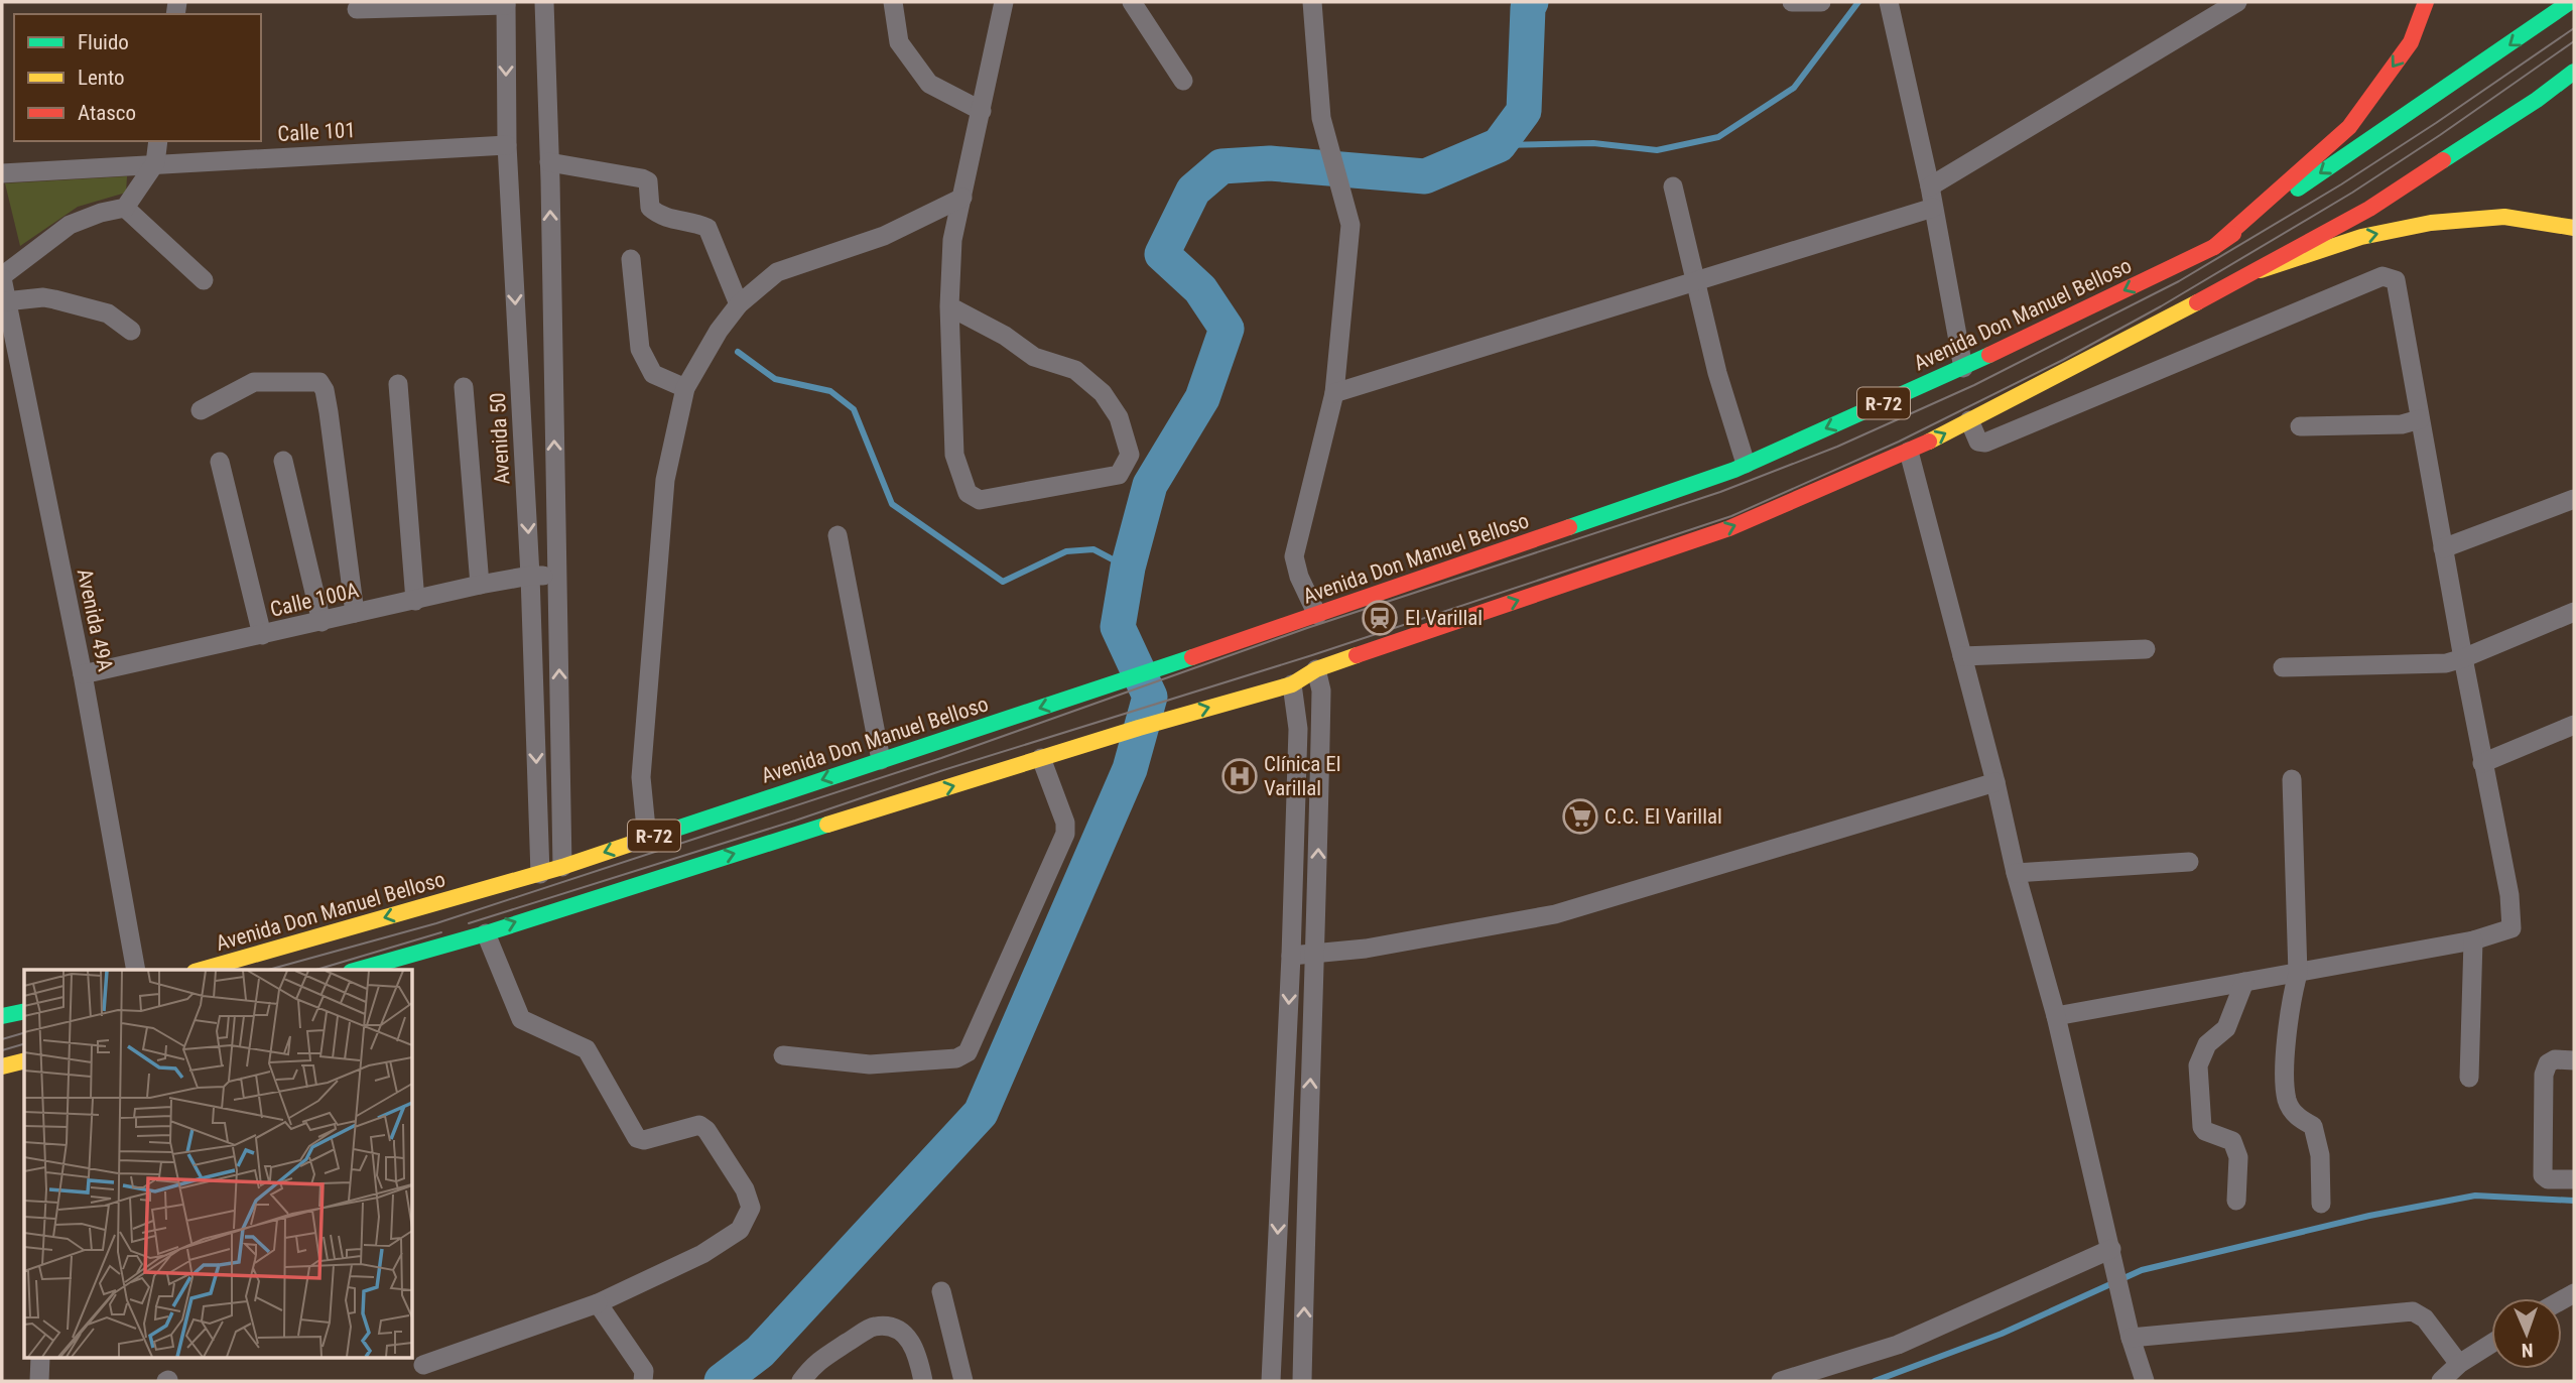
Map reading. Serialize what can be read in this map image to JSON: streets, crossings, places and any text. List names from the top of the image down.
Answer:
{
  "streets": {
    "main road": ["Avenida Don Manuel Belloso", "R-72"],
    "street": [
      "Calle 101",
      "Avenida 50",
      "Calle 100A",
      "Avenida 49A"
    ]
  },
  "crossings": [
    ["Calle 101", "Avenida 50"],
    ["Avenida Don Manuel Belloso", "Avenida 50"],
    ["Avenida 50", "Calle 100A"],
    ["Calle 100A", "Avenida 49A"]
  ],
  "places": {
    "station": ["El Varillal"],
    "hospital": ["Clínica El Varillal"],
    "supermarket": ["C.C. El Varillal"]
  },
  "legend": ["Fluido", "Lento", "Atasco"],
  "north": "bottom"
}
